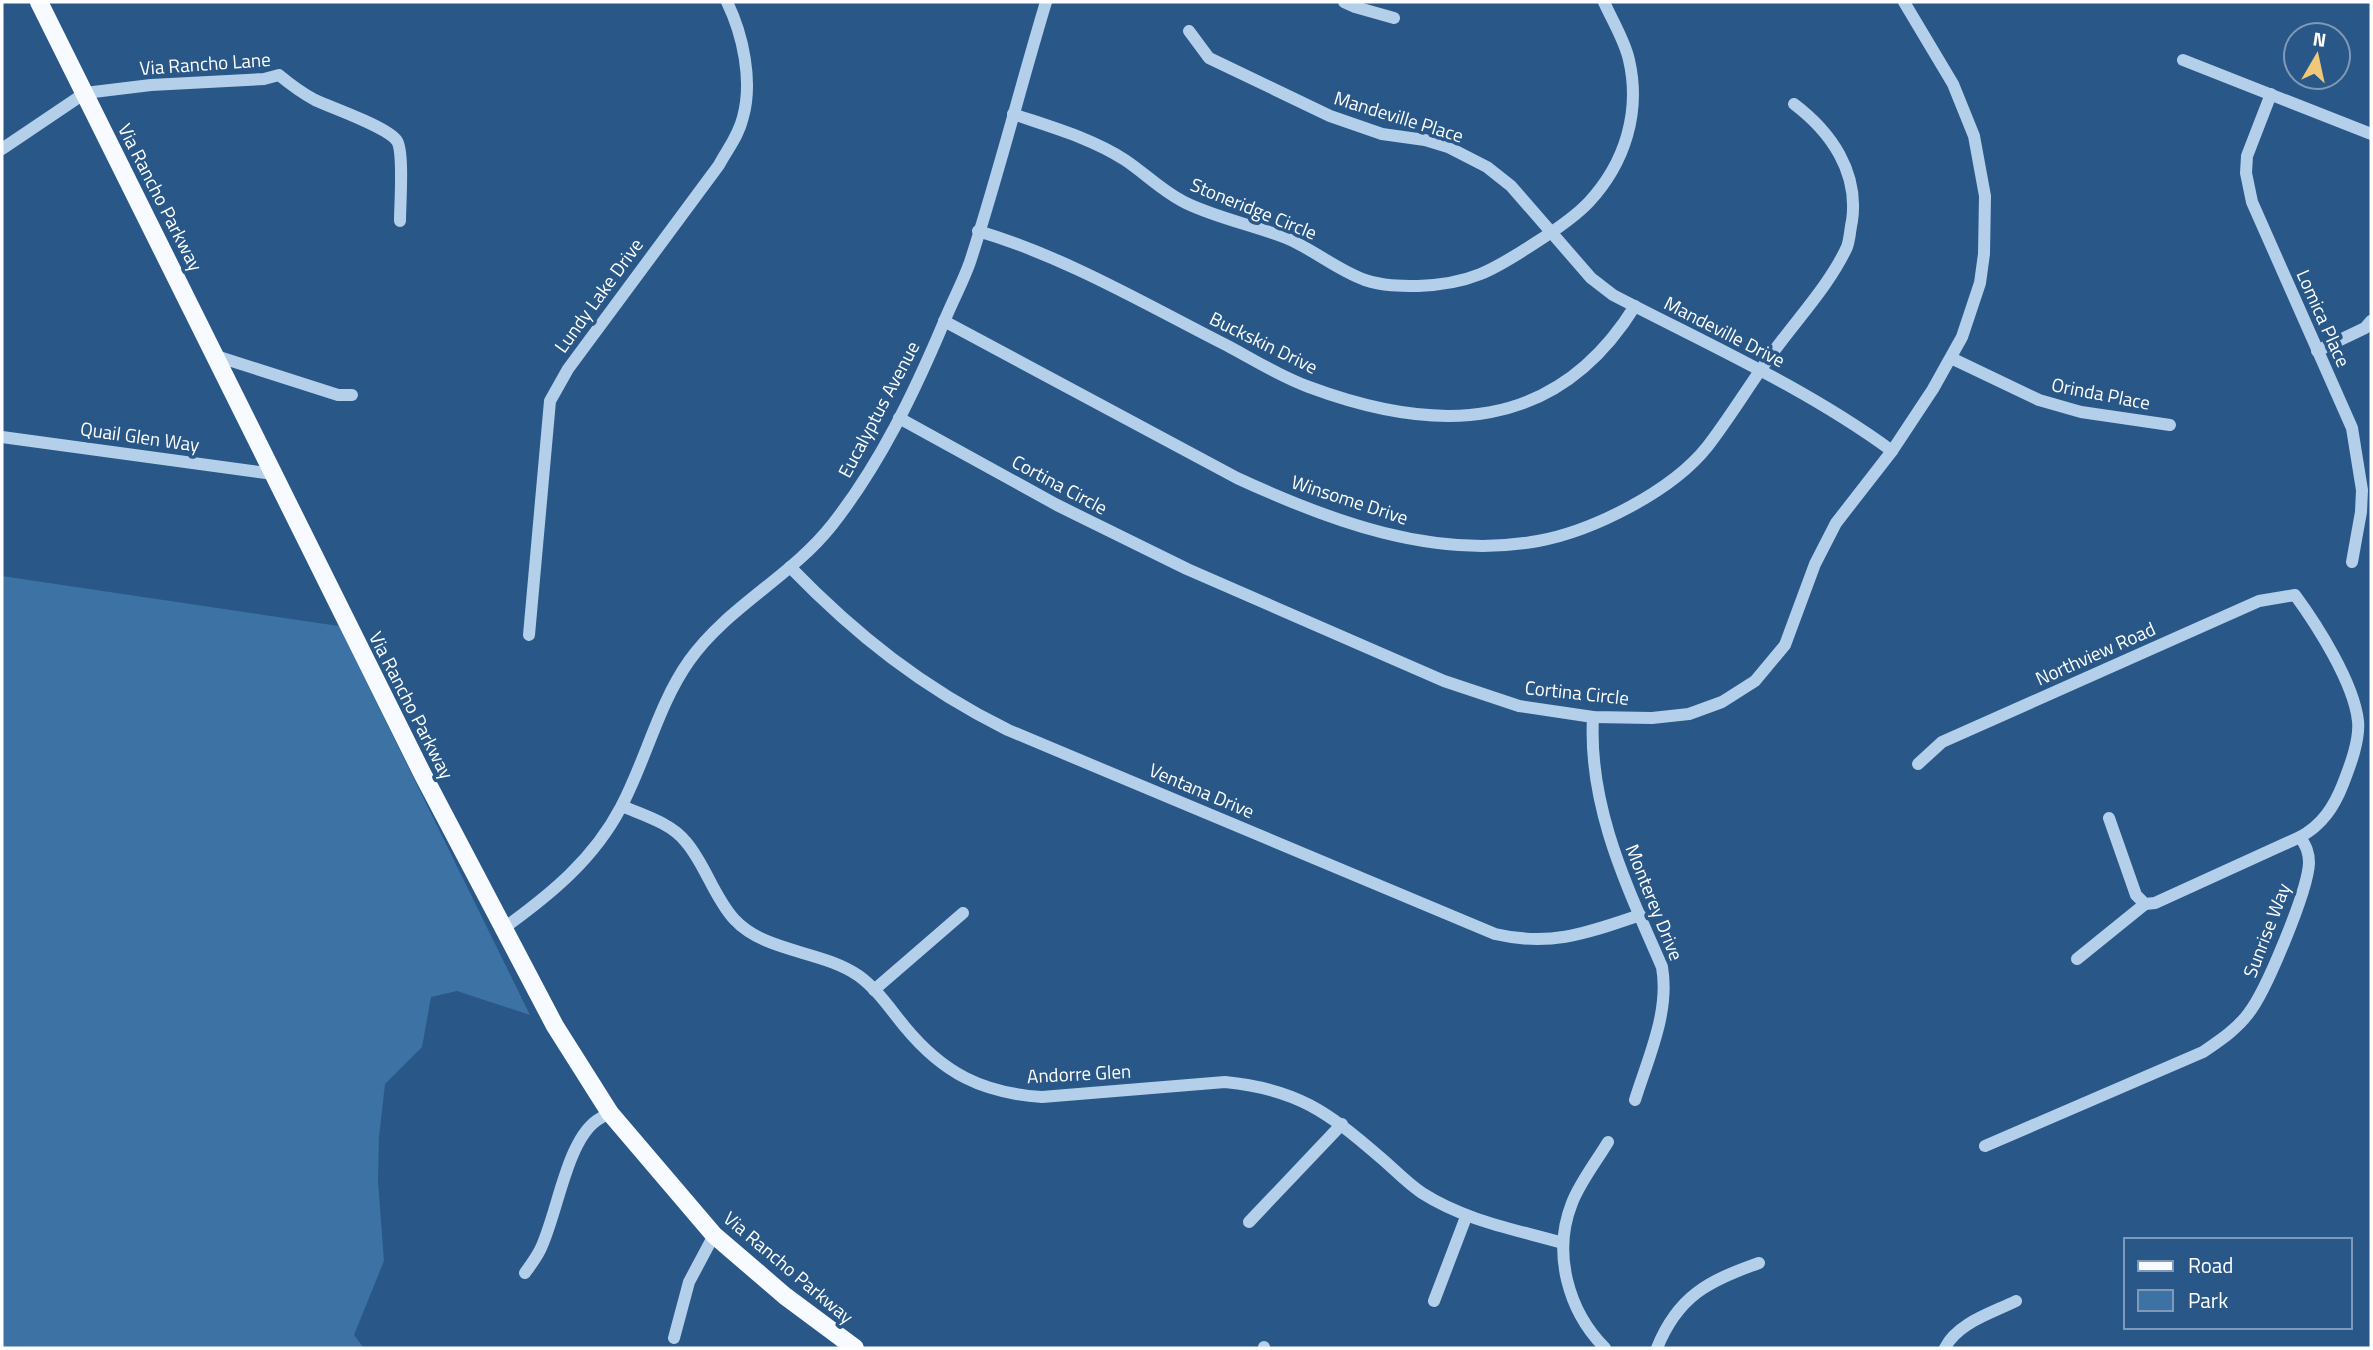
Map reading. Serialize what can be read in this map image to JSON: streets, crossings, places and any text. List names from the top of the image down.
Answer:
{
  "streets": {
    "main road": ["Via Rancho Parkway"],
    "street": [
      "Via Rancho Lane",
      "Mandeville Place",
      "Stoneridge Circle",
      "Lundy Lake Drive",
      "Lomica Place",
      "Mandeville Drive",
      "Buckskin Drive",
      "Orinda Place",
      "Eucalyptus Avenue",
      "Quail Glen Way",
      "Cortina Circle",
      "Winsome Drive",
      "Northview Road",
      "Ventana Drive",
      "Monterey Drive",
      "Sunrise Way",
      "Andorre Glen"
    ]
  },
  "crossings": [
    ["Via Rancho Lane", "Via Rancho Parkway"],
    ["Mandeville Place", "Stoneridge Circle"],
    ["Mandeville Place", "Mandeville Drive"],
    ["Via Rancho Parkway", "Eucalyptus Avenue"],
    ["Via Rancho Parkway", "Quail Glen Way"],
    ["Stoneridge Circle", "Mandeville Drive"],
    ["Stoneridge Circle", "Eucalyptus Avenue"],
    ["Mandeville Drive", "Buckskin Drive"],
    ["Mandeville Drive", "Cortina Circle"],
    ["Mandeville Drive", "Winsome Drive"],
    ["Buckskin Drive", "Eucalyptus Avenue"],
    ["Orinda Place", "Cortina Circle"],
    ["Eucalyptus Avenue", "Cortina Circle"],
    ["Eucalyptus Avenue", "Winsome Drive"],
    ["Eucalyptus Avenue", "Ventana Drive"],
    ["Eucalyptus Avenue", "Andorre Glen"],
    ["Cortina Circle", "Monterey Drive"],
    ["Ventana Drive", "Monterey Drive"]
  ],
  "legend": ["Road", "Park"],
  "north": "top"
}
